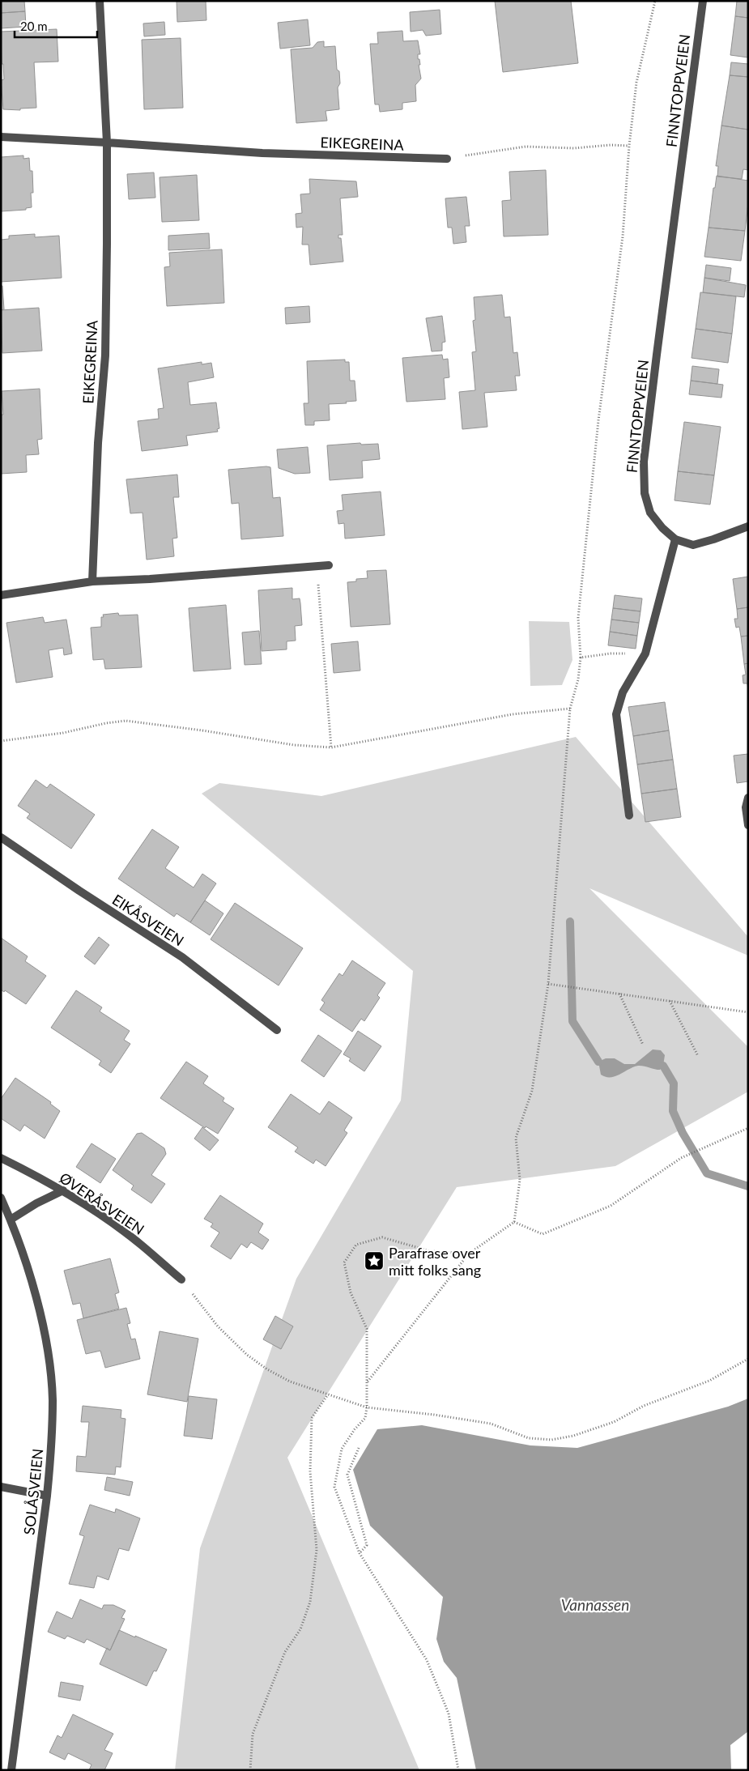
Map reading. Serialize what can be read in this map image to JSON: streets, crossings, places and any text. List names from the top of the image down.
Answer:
{
  "streets": {
    "street": [
      "FINNTOPPVEIEN",
      "EIKEGREINA",
      "EIKÅSVEIEN",
      "ØVERÅSVEIEN",
      "SOLÅSVEIEN"
    ]
  },
  "water": ["Vannassen"],
  "places": {
    "place": ["Parafrase over mitt folks sang"]
  },
  "scale_bar": "20 m"
}
